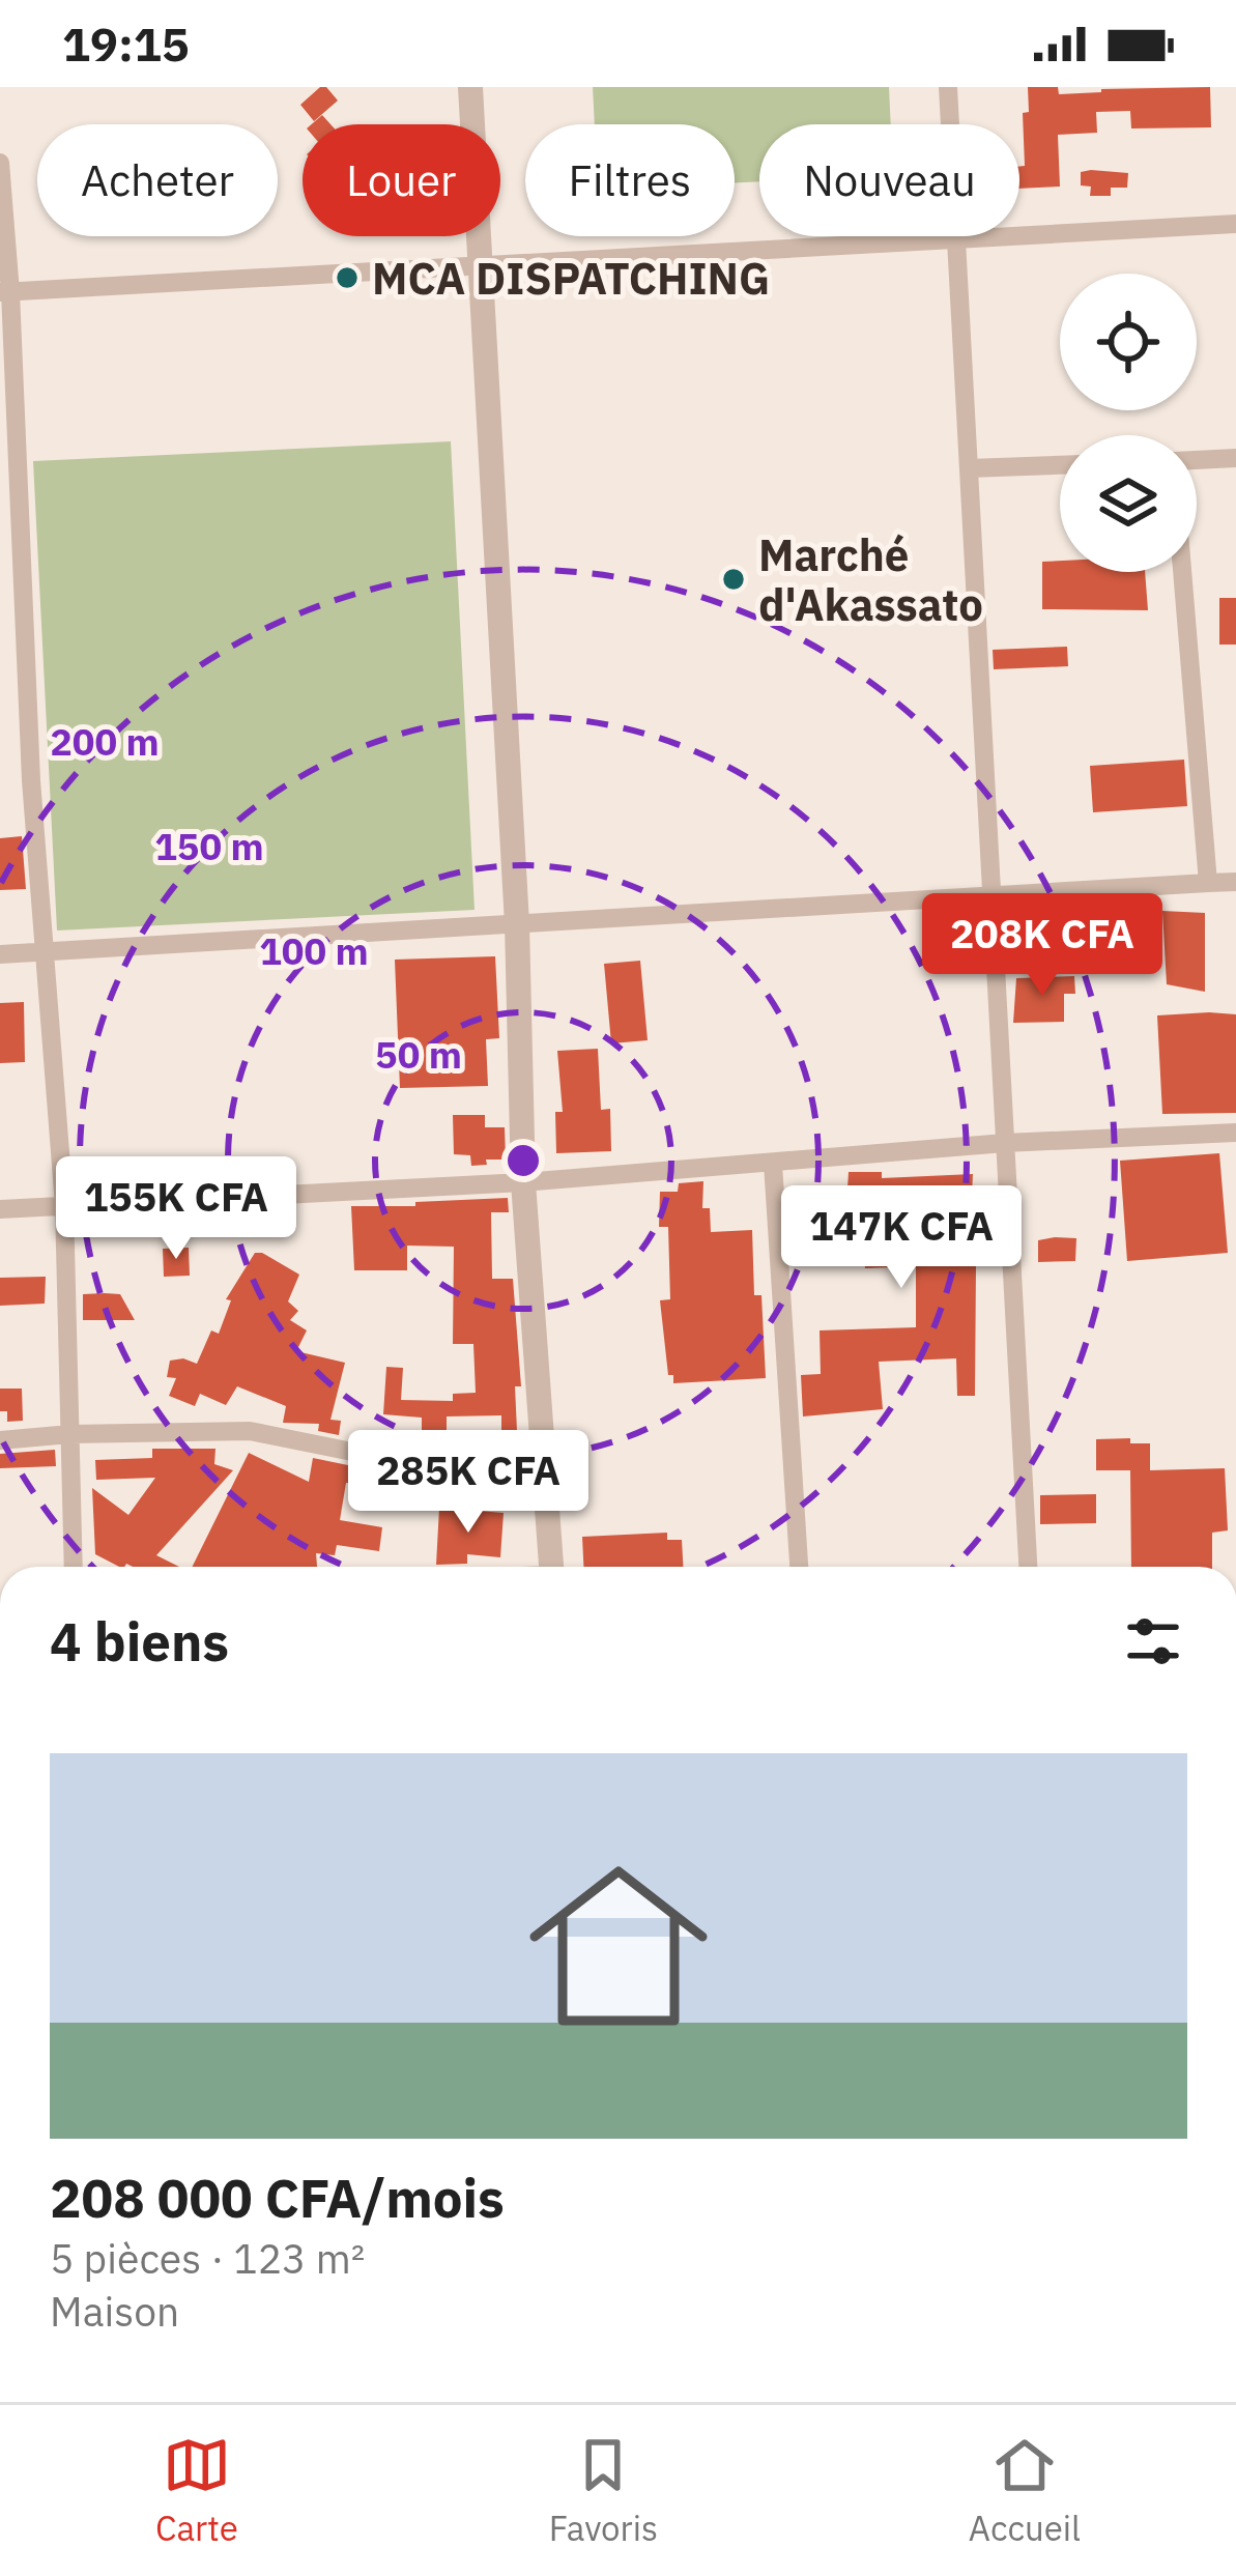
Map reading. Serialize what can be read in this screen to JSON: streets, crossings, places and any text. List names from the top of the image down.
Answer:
{
  "places": ["MCA DISPATCHING", "Marché d'Akassato"],
  "page": {
    "status": "19:15",
    "chip": [
      "Acheter",
      "Louer",
      "Filtres",
      "Nouveau"
    ],
    "price": [
      "208K CFA",
      "155K CFA",
      "147K CFA",
      "285K CFA"
    ],
    "heading": "4 biens",
    "list": [
      {
        "name": "208 000 CFA/mois",
        "note": "5 pièces · 123 m² · Maison"
      }
    ],
    "tabs": ["Carte", "Favoris", "Accueil"]
  },
  "rings": [
    "200 m",
    "150 m",
    "100 m",
    "50 m"
  ]
}
